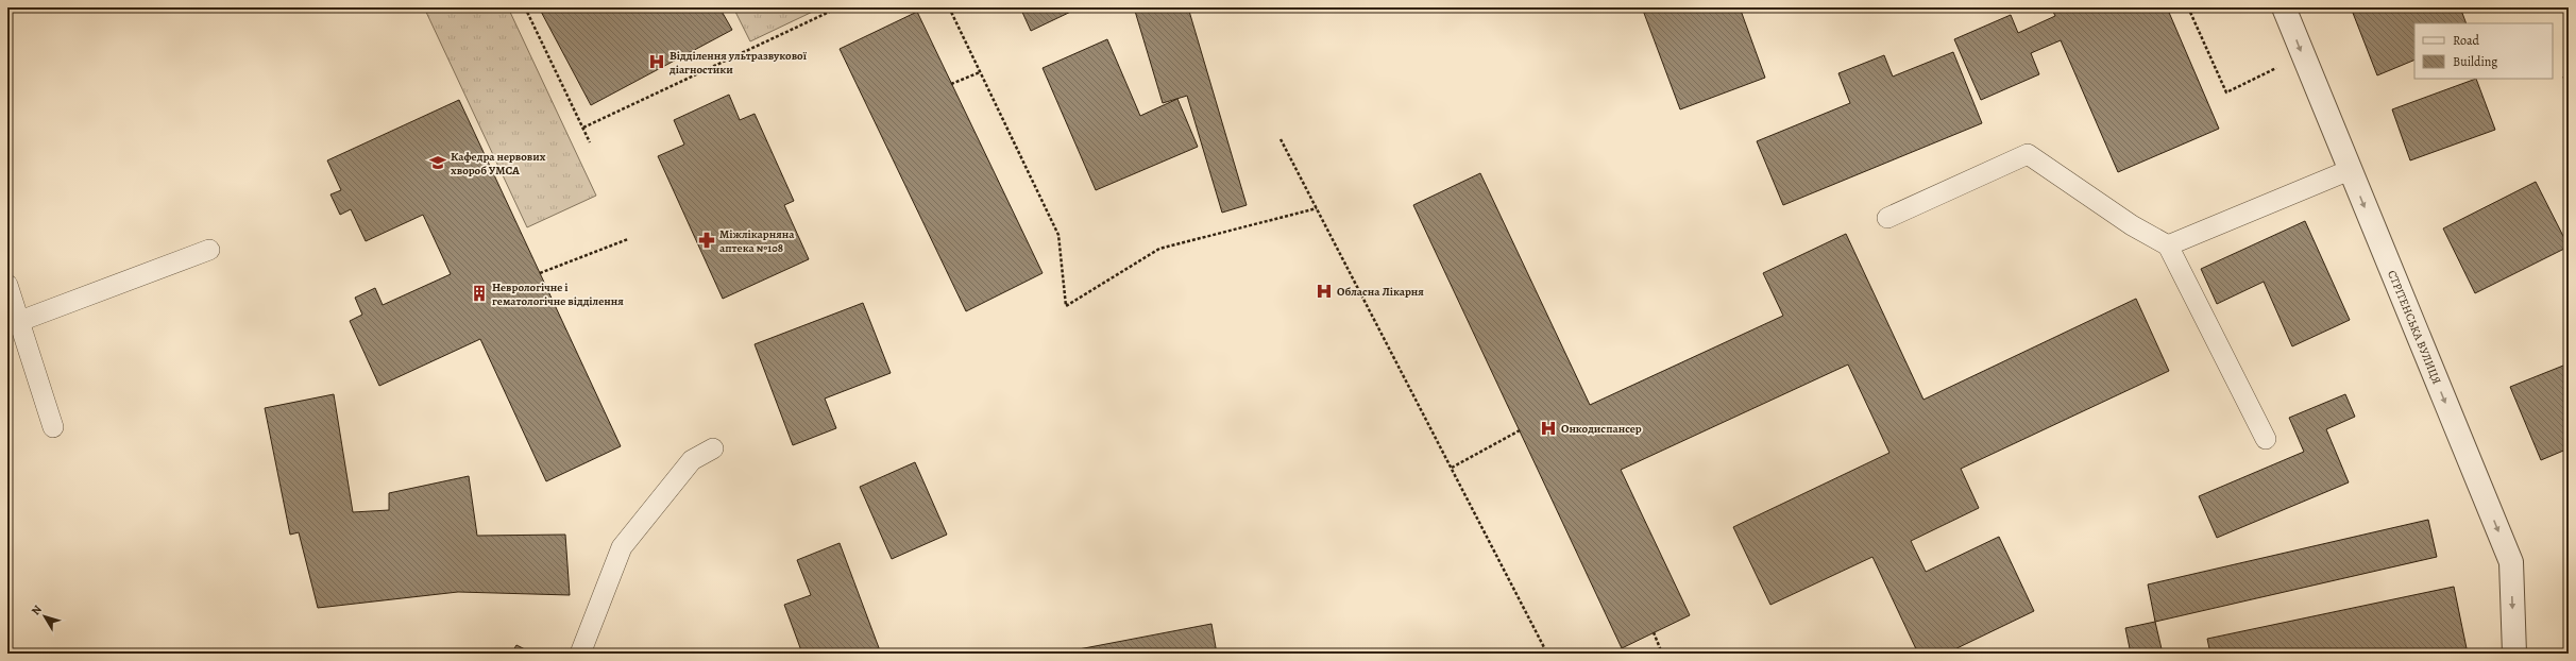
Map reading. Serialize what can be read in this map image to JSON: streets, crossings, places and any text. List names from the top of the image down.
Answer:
{
  "streets": {
    "street": ["СТРІТЕНСЬКА ВУЛИЦЯ"]
  },
  "one_way": ["СТРІТЕНСЬКА ВУЛИЦЯ"],
  "places": {
    "hospital": ["Відділення ультразвукової діагностики", "Обласна Лікарня", "Онкодиспансер"],
    "school or university": ["Кафедра нервових хвороб УМСА"],
    "pharmacy": ["Міжлікарняна аптека №108"],
    "building": ["Неврологічне і гематологічне відділення"]
  },
  "legend": ["Road", "Building"],
  "north": "top left"
}
